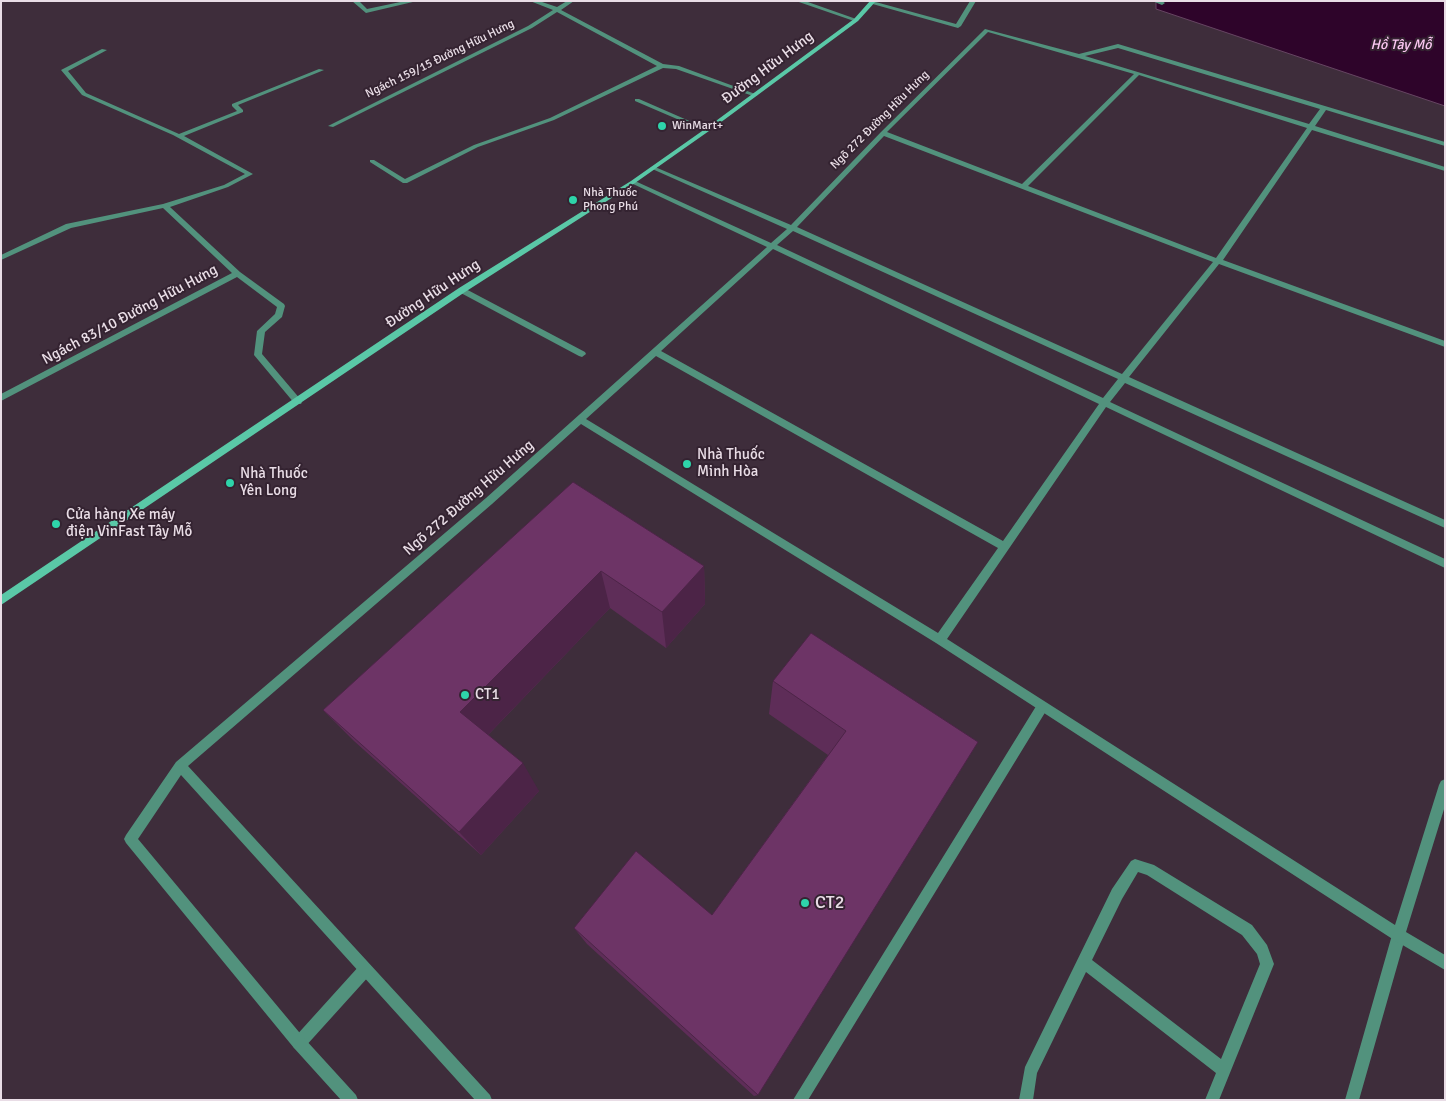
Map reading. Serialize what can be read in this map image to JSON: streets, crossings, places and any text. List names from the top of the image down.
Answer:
{
  "streets": {
    "main road": ["Đường Hữu Hưng"],
    "street": ["Ngách 159/15 Đường Hữu Hưng", "Ngõ 272 Đường Hữu Hưng", "Ngách 83/10 Đường Hữu Hưng"]
  },
  "water": ["Hồ Tây Mỗ"],
  "places": [
    "WinMart+",
    "Nhà Thuốc Phong Phú",
    "Nhà Thuốc Minh Hòa",
    "Nhà Thuốc Yên Long",
    "Cửa hàng Xe máy điện VinFast Tây Mỗ",
    "CT1",
    "CT2"
  ]
}
